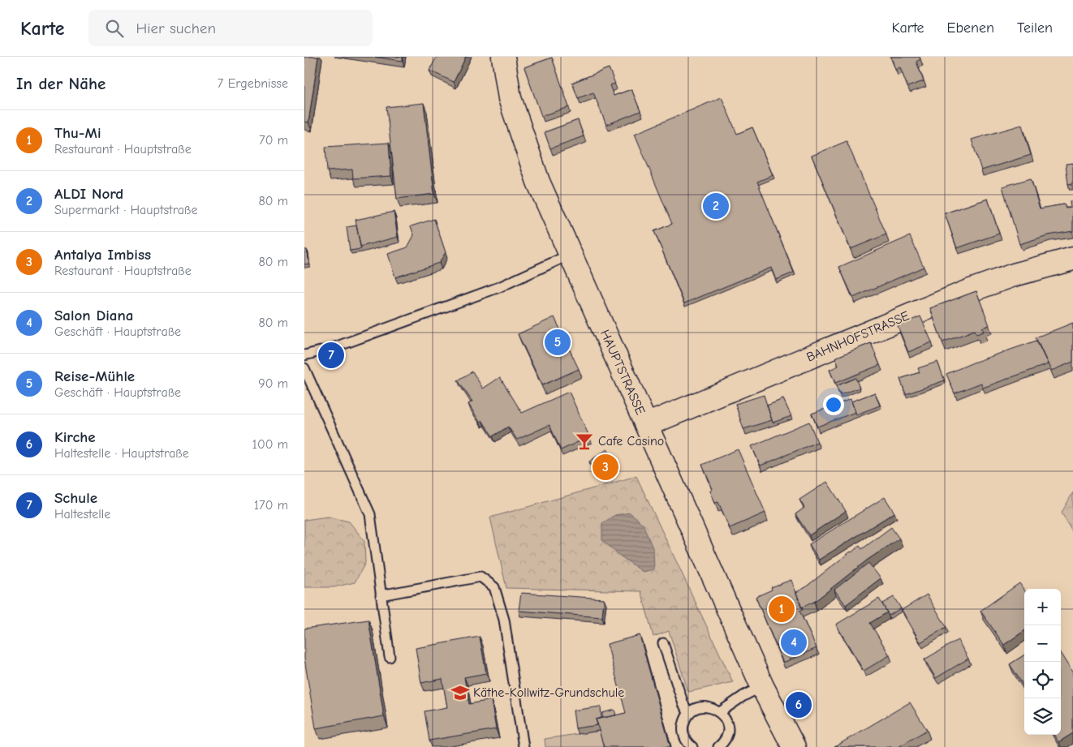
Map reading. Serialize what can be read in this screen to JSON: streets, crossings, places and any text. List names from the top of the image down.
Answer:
{
  "streets": {
    "main road": ["BAHNHOFSTRASSE", "HAUPTSTRASSE"]
  },
  "crossings": [
    ["BAHNHOFSTRASSE", "HAUPTSTRASSE"]
  ],
  "places": {
    "bar": ["Cafe Casino"],
    "school or university": ["Käthe-Kollwitz-Grundschule"]
  },
  "page": {
    "header": "Karte",
    "search": "Hier suchen",
    "nav": ["Karte", "Ebenen", "Teilen"],
    "heading": ["In der Nähe", "7 Ergebnisse"],
    "list": [
      {
        "mark": "1",
        "name": "Thu-Mi",
        "note": "Restaurant · Hauptstraße",
        "value": "70 m"
      },
      {
        "mark": "2",
        "name": "ALDI Nord",
        "note": "Supermarkt · Hauptstraße",
        "value": "80 m"
      },
      {
        "mark": "3",
        "name": "Antalya Imbiss",
        "note": "Restaurant · Hauptstraße",
        "value": "80 m"
      },
      {
        "mark": "4",
        "name": "Salon Diana",
        "note": "Geschäft · Hauptstraße",
        "value": "80 m"
      },
      {
        "mark": "5",
        "name": "Reise-Mühle",
        "note": "Geschäft · Hauptstraße",
        "value": "90 m"
      },
      {
        "mark": "6",
        "name": "Kirche",
        "note": "Haltestelle · Hauptstraße",
        "value": "100 m"
      },
      {
        "mark": "7",
        "name": "Schule",
        "note": "Haltestelle",
        "value": "170 m"
      }
    ],
    "pins": [
      "2",
      "5",
      "7",
      "3",
      "1",
      "4",
      "6"
    ],
    "map_buttons": ["+", "−"]
  }
}
